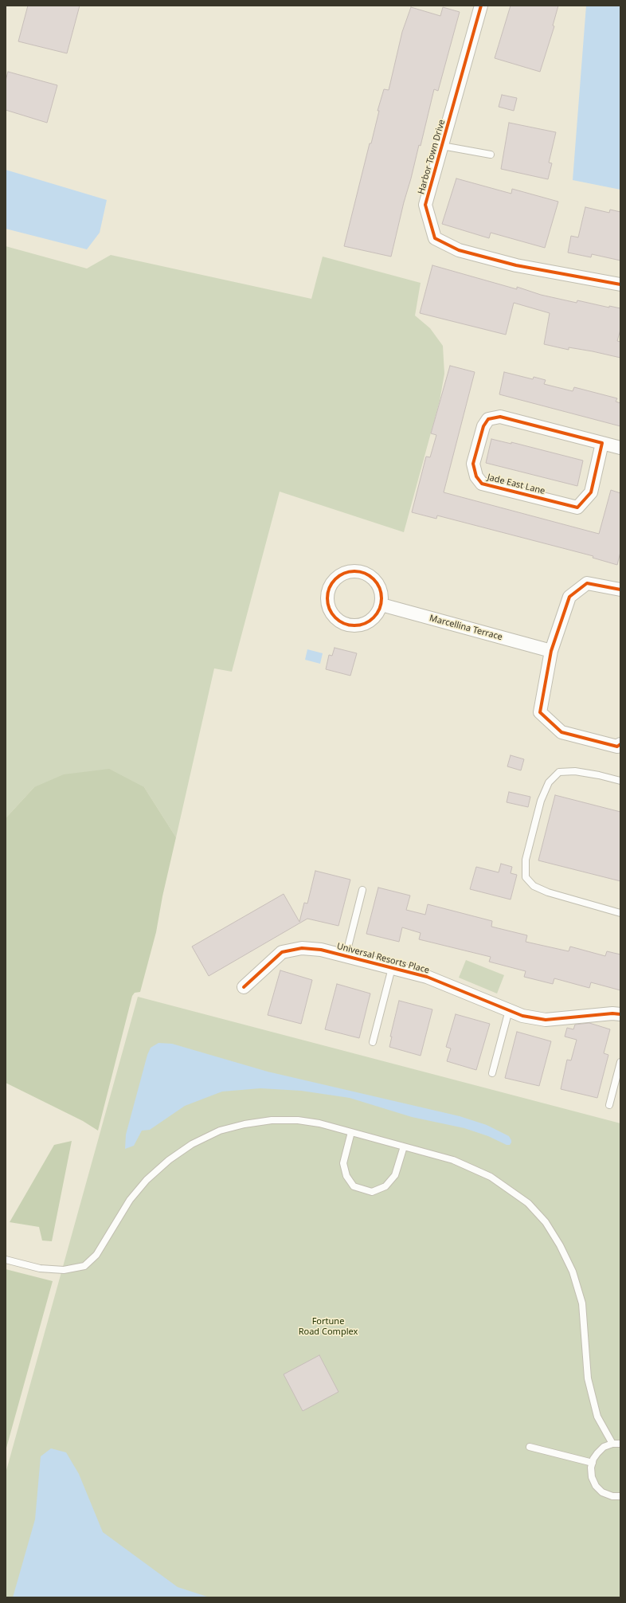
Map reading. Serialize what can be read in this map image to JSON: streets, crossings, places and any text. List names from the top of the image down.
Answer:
{
  "streets": {
    "street": [
      "Harbor Town Drive",
      "Jade East Lane",
      "Marcellina Terrace",
      "Universal Resorts Place"
    ]
  },
  "parks": ["Fortune Road Complex"]
}
